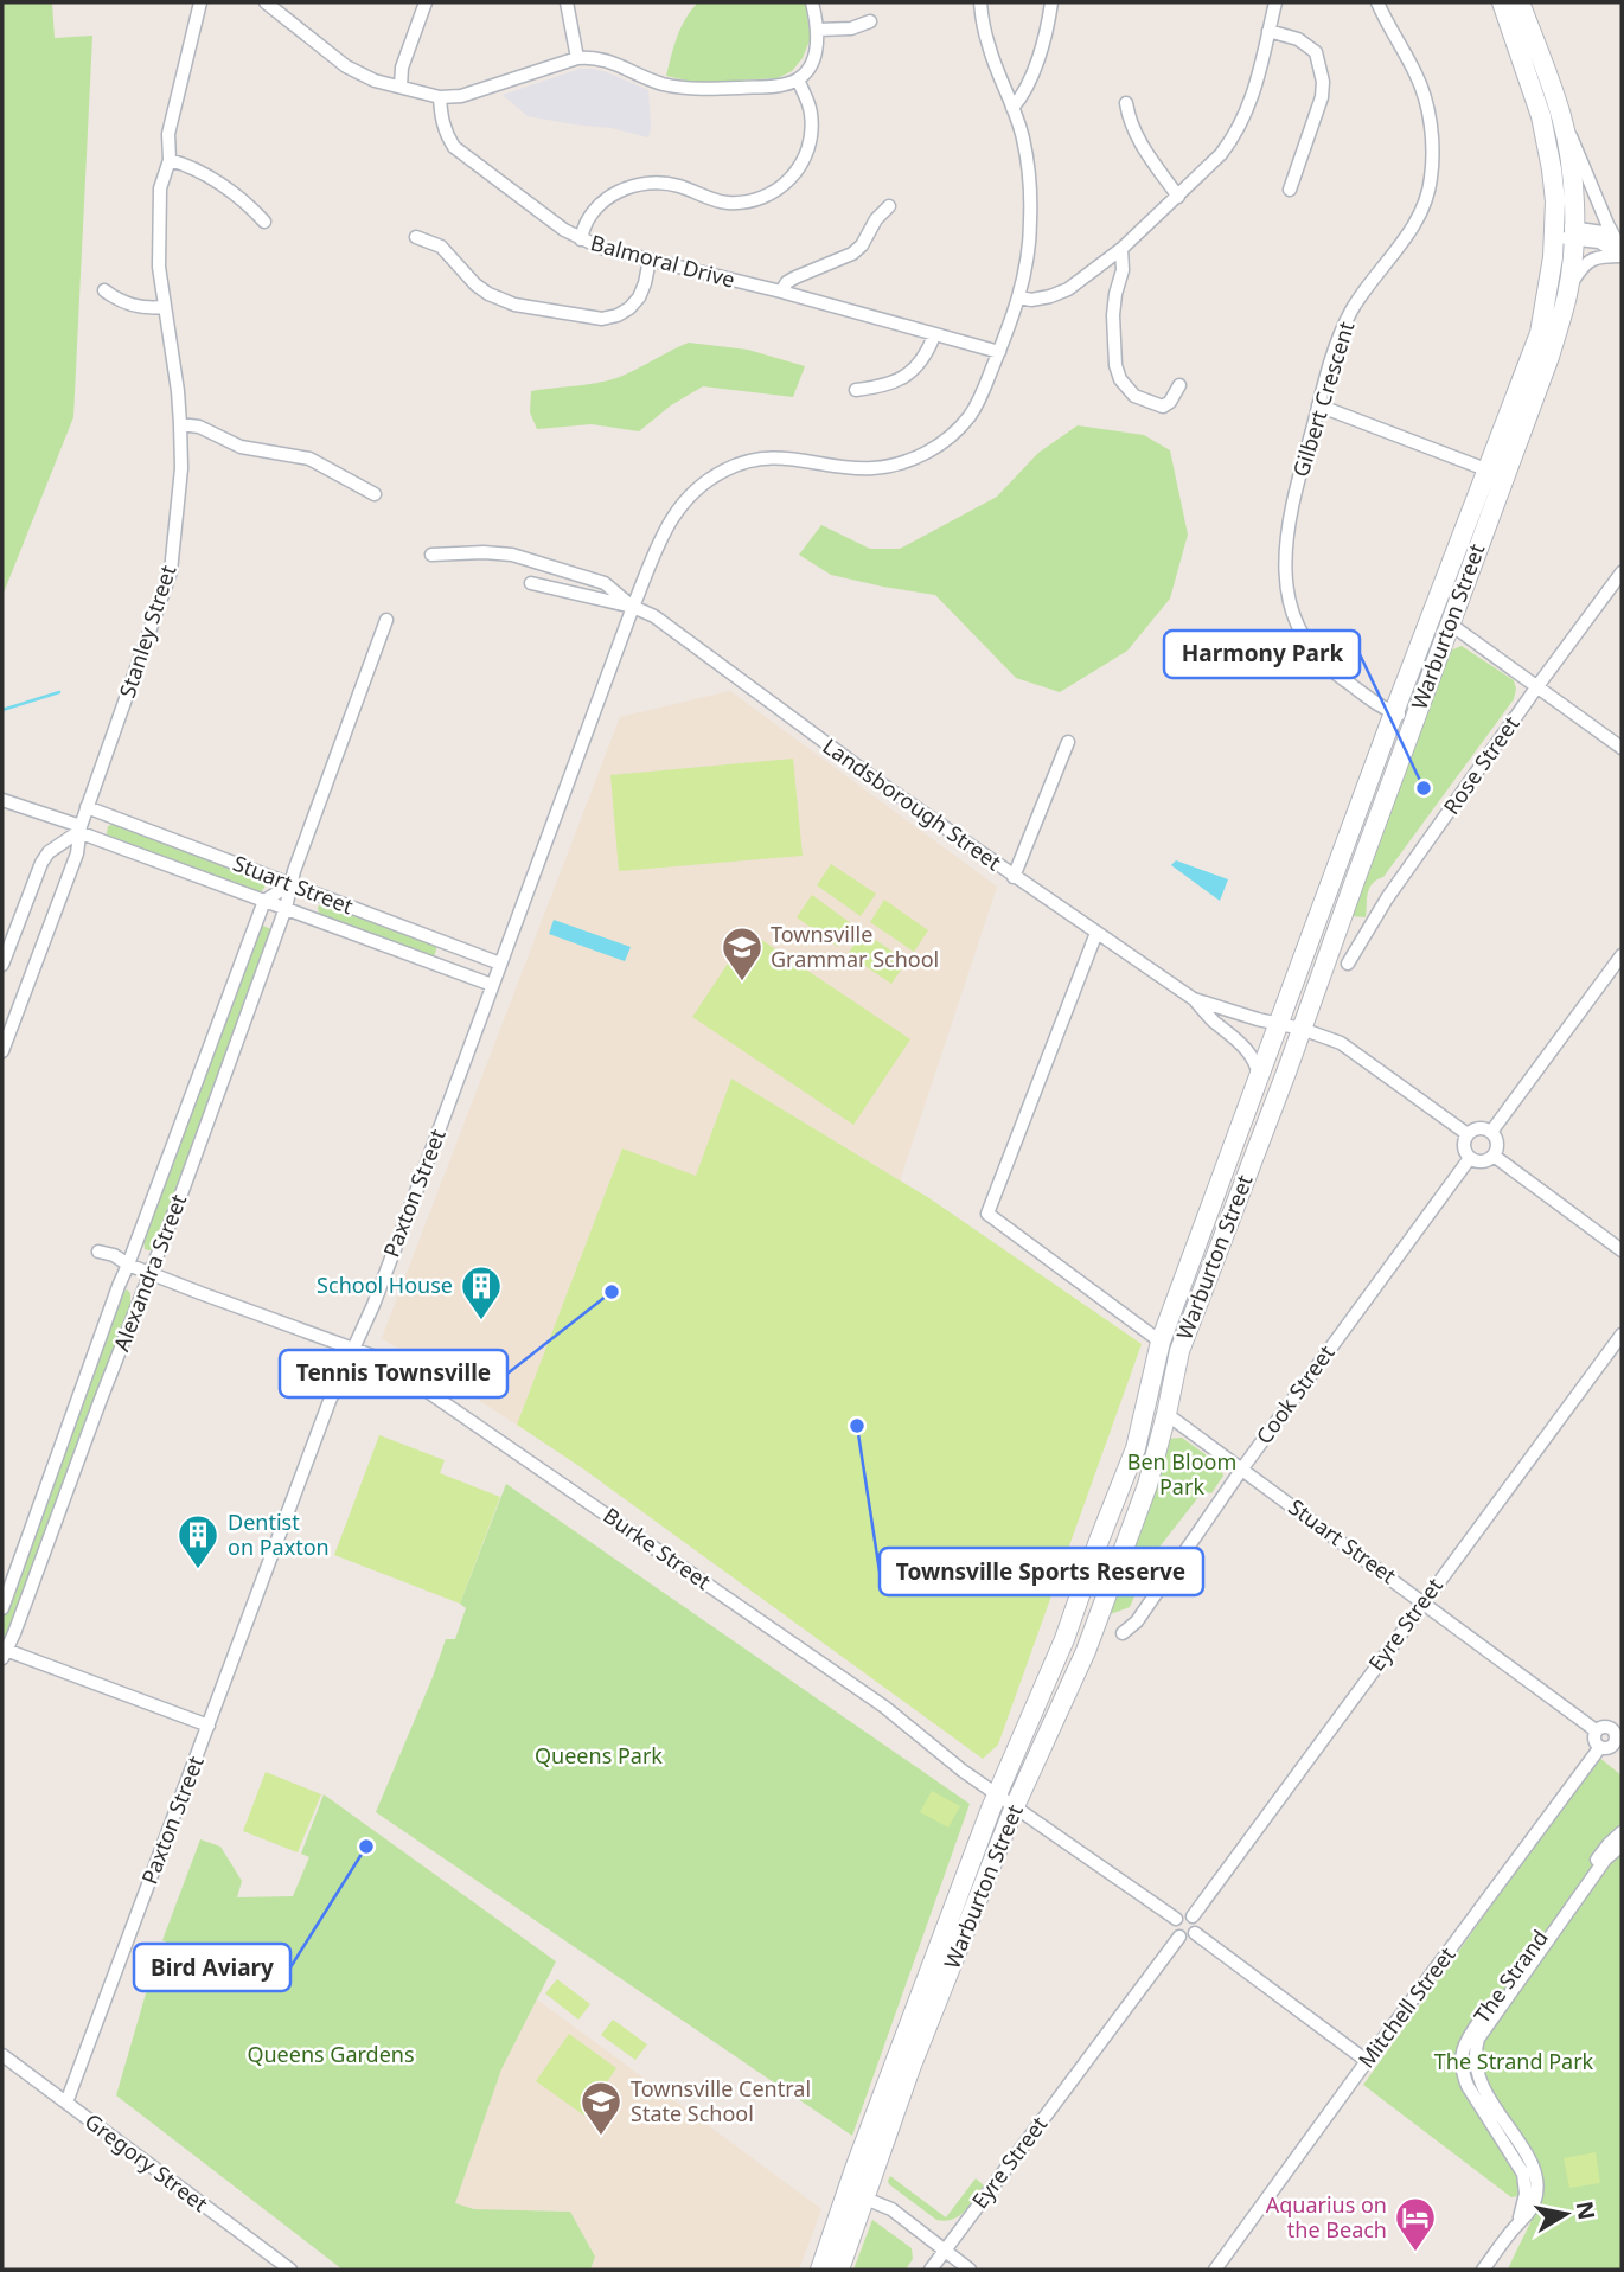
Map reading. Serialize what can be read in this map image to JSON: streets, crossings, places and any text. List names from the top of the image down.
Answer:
{
  "streets": {
    "main road": ["Warburton Street"],
    "street": [
      "Balmoral Drive",
      "Gilbert Crescent",
      "Stanley Street",
      "Rose Street",
      "Landsborough Street",
      "Stuart Street",
      "Paxton Street",
      "Alexandra Street",
      "Cook Street",
      "Burke Street",
      "Eyre Street",
      "The Strand",
      "Mitchell Street",
      "Gregory Street"
    ]
  },
  "crossings": [
    ["Balmoral Drive", "Paxton Street"],
    ["Gilbert Crescent", "Warburton Street"],
    ["Warburton Street", "Landsborough Street"],
    ["Warburton Street", "Stuart Street"],
    ["Warburton Street", "Burke Street"],
    ["Stanley Street", "Stuart Street"],
    ["Landsborough Street", "Paxton Street"],
    ["Landsborough Street", "Cook Street"],
    ["Stuart Street", "Paxton Street"],
    ["Stuart Street", "Alexandra Street"],
    ["Stuart Street", "Cook Street"],
    ["Stuart Street", "Eyre Street"],
    ["Paxton Street", "Burke Street"],
    ["Paxton Street", "Gregory Street"],
    ["Alexandra Street", "Burke Street"],
    ["Burke Street", "Eyre Street"]
  ],
  "parks": [
    "Ben Bloom Park",
    "Queens Park",
    "Queens Gardens",
    "The Strand Park"
  ],
  "places": {
    "other": [
      "Harmony Park",
      "Tennis Townsville",
      "Townsville Sports Reserve",
      "Bird Aviary"
    ],
    "school or university": ["Townsville Grammar School", "Townsville Central State School"],
    "building": ["School House", "Dentist on Paxton"],
    "hotel": ["Aquarius on the Beach"]
  },
  "north": "right"
}
